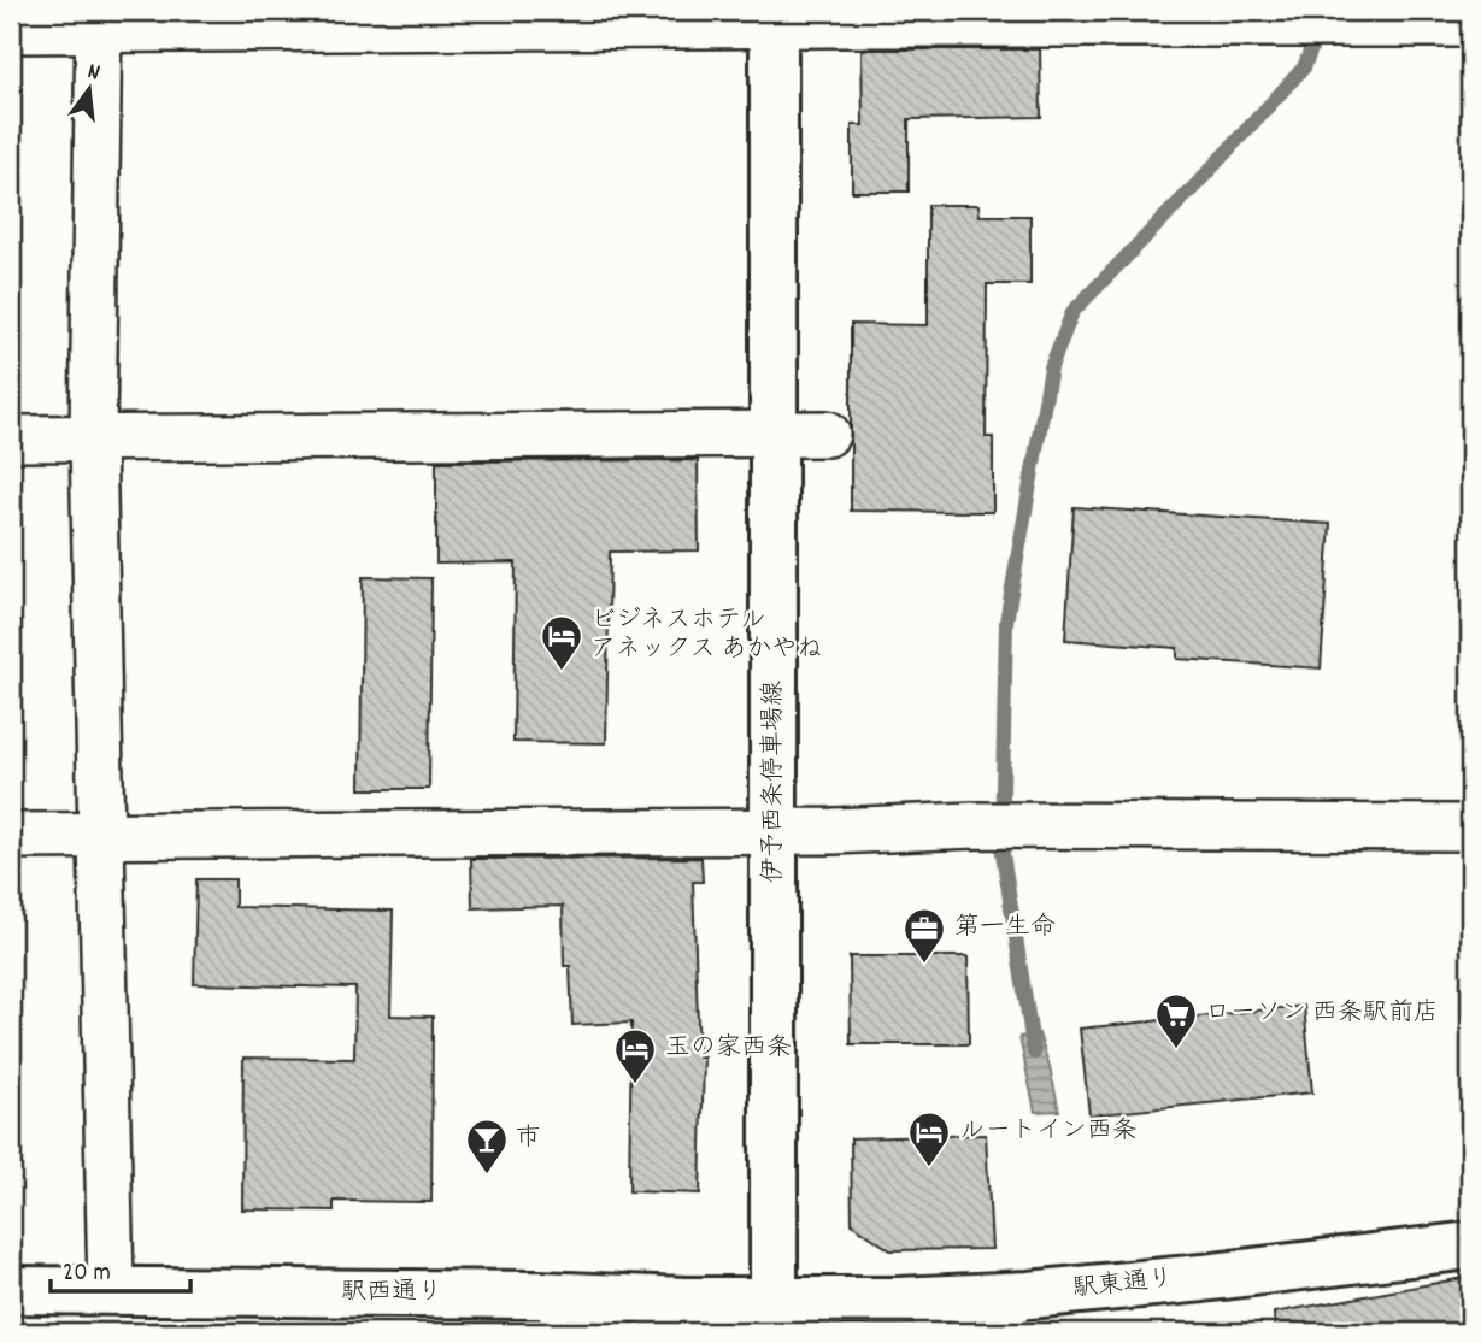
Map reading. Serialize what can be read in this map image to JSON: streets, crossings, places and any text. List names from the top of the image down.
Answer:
{
  "streets": {
    "street": ["伊予西条停車場線", "駅東通り", "駅西通り"]
  },
  "crossings": [
    ["伊予西条停車場線", "駅東通り"],
    ["伊予西条停車場線", "駅西通り"],
    ["駅東通り", "駅西通り"]
  ],
  "places": {
    "hotel": ["ビジネスホテル アネックス あかやね", "玉の家西条", "ルートイン西条"],
    "office": ["第一生命"],
    "supermarket": ["ローソン 西条駅前店"],
    "bar": ["市"]
  },
  "scale_bar": "20 m",
  "north": "top"
}
